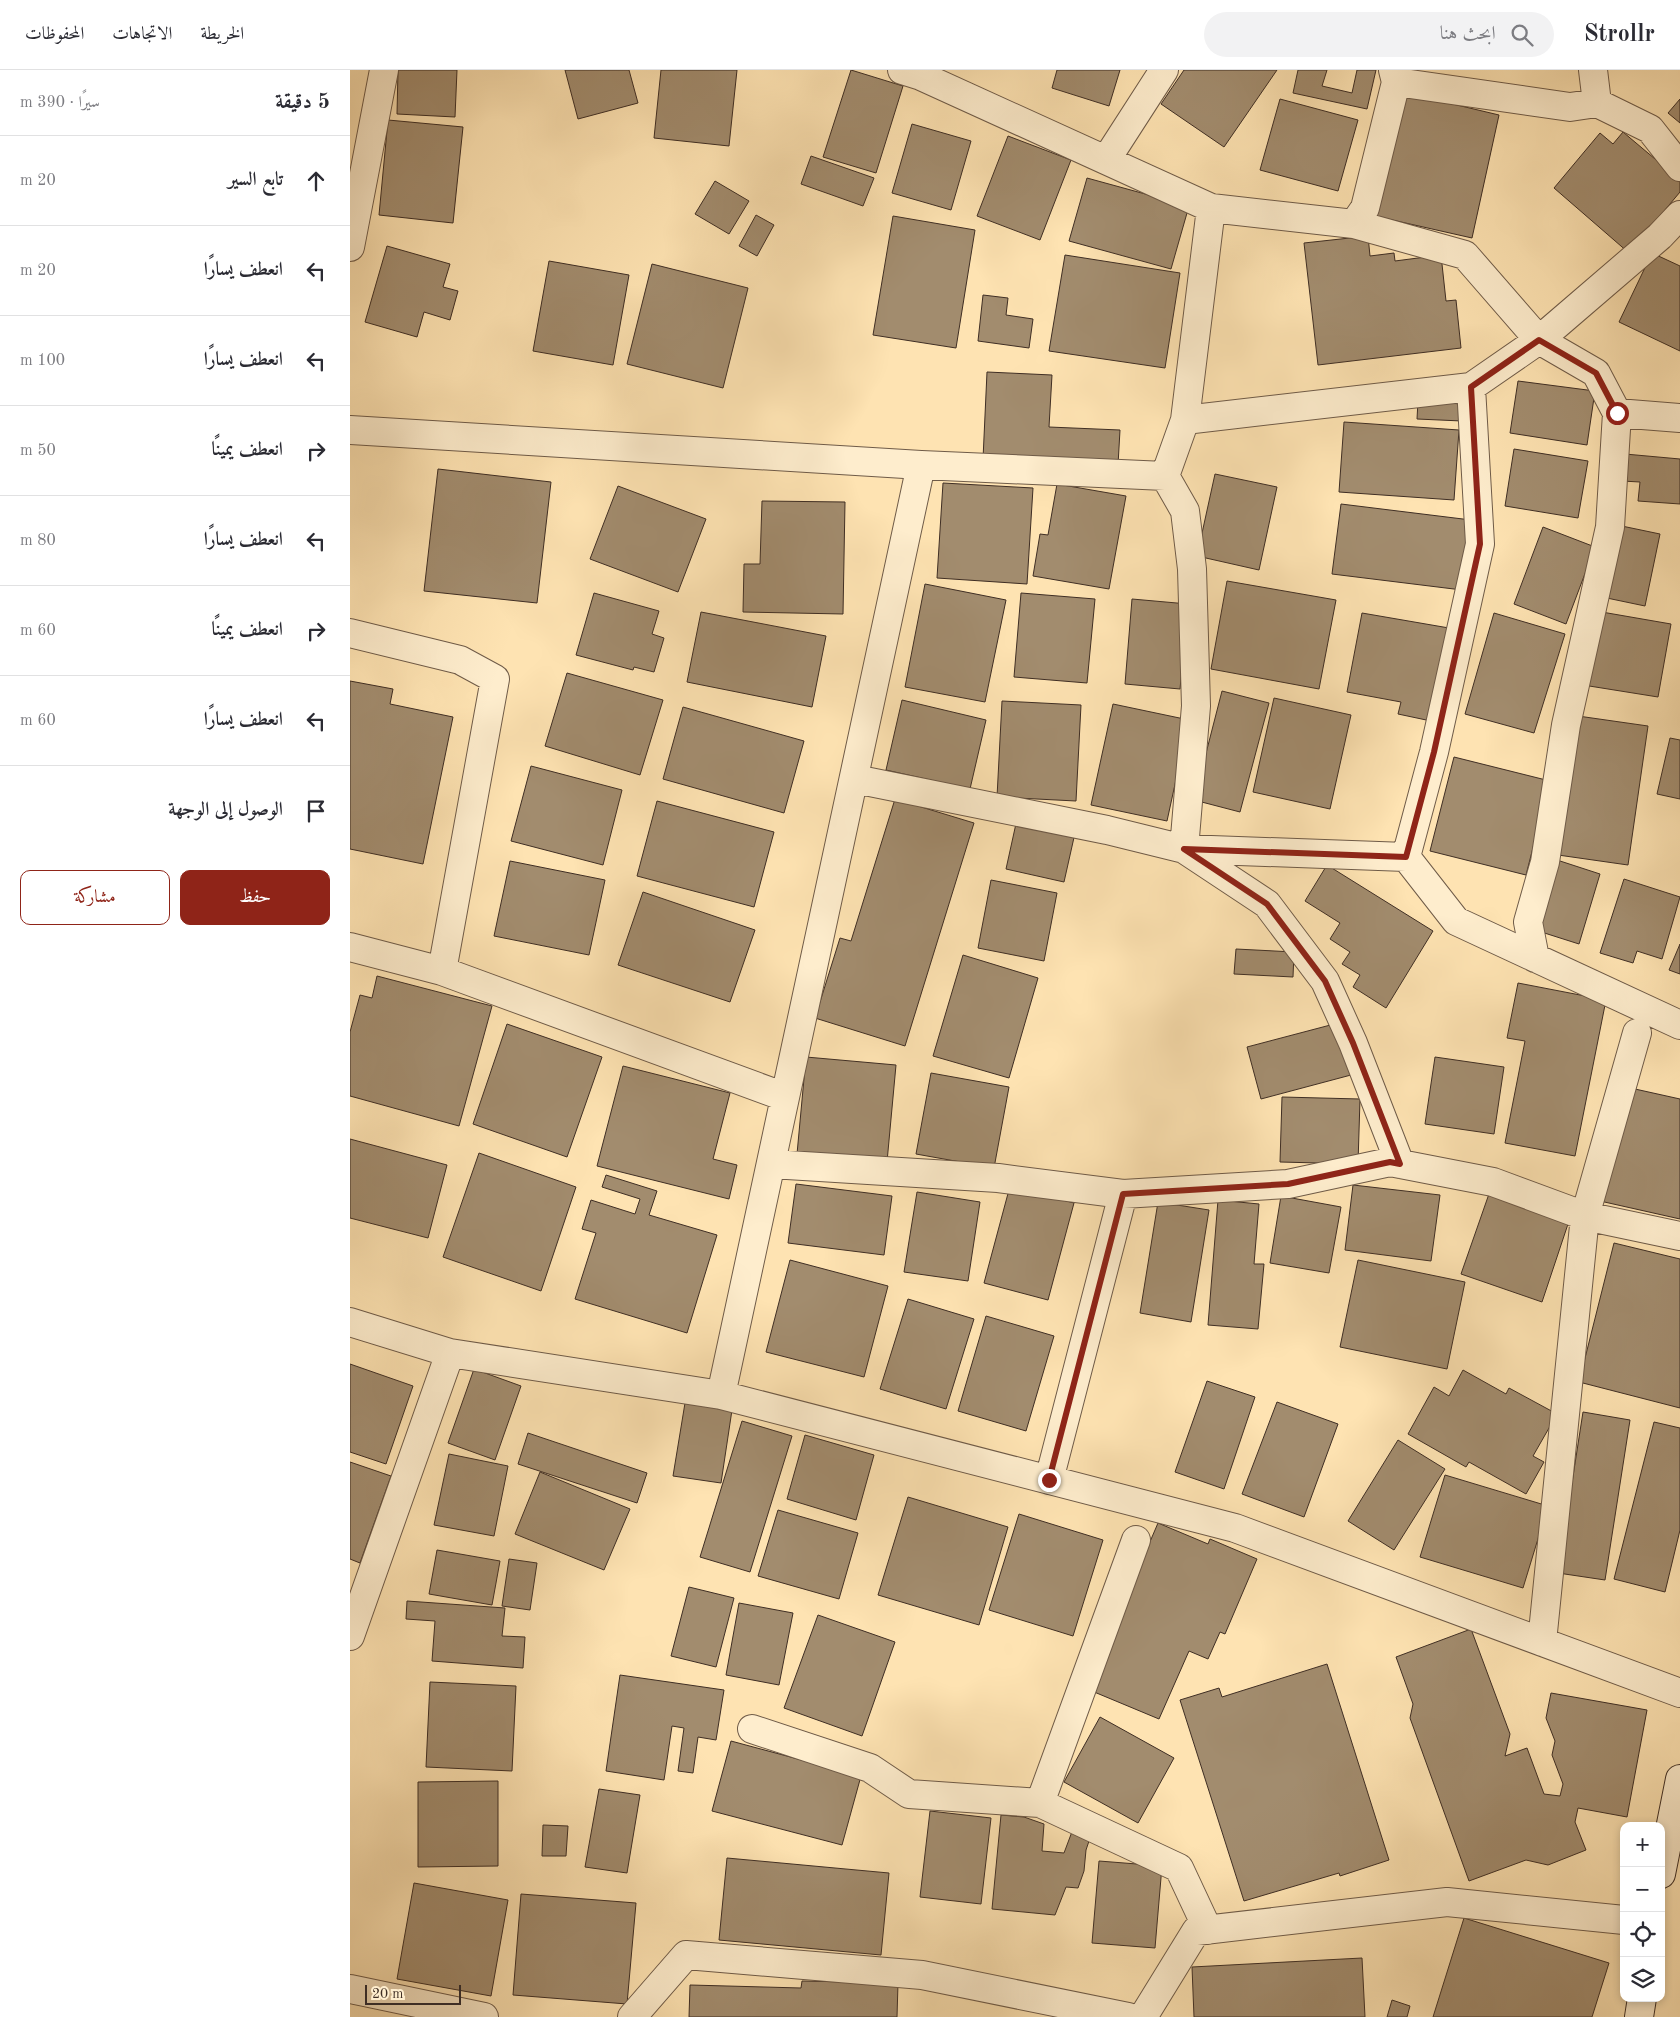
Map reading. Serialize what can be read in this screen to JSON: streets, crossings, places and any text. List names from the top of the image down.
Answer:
{
  "scale_bar": "20 m",
  "page": {
    "header": "Strollr",
    "search": "ابحث هنا",
    "nav": ["الخريطة", "الاتجاهات", "المحفوظات"],
    "heading": ["5 دقيقة", "سيرًا · 390 m"],
    "list": [
      ["تابع السير", "20 m"],
      ["انعطف يسارًا", "20 m"],
      ["انعطف يسارًا", "100 m"],
      ["انعطف يمينًا", "50 m"],
      ["انعطف يسارًا", "80 m"],
      ["انعطف يمينًا", "60 m"],
      ["انعطف يسارًا", "60 m"],
      "الوصول إلى الوجهة"
    ],
    "buttons": ["حفظ", "مشاركة"],
    "map_buttons": ["+", "−"],
    "scale": "20 m"
  }
}
